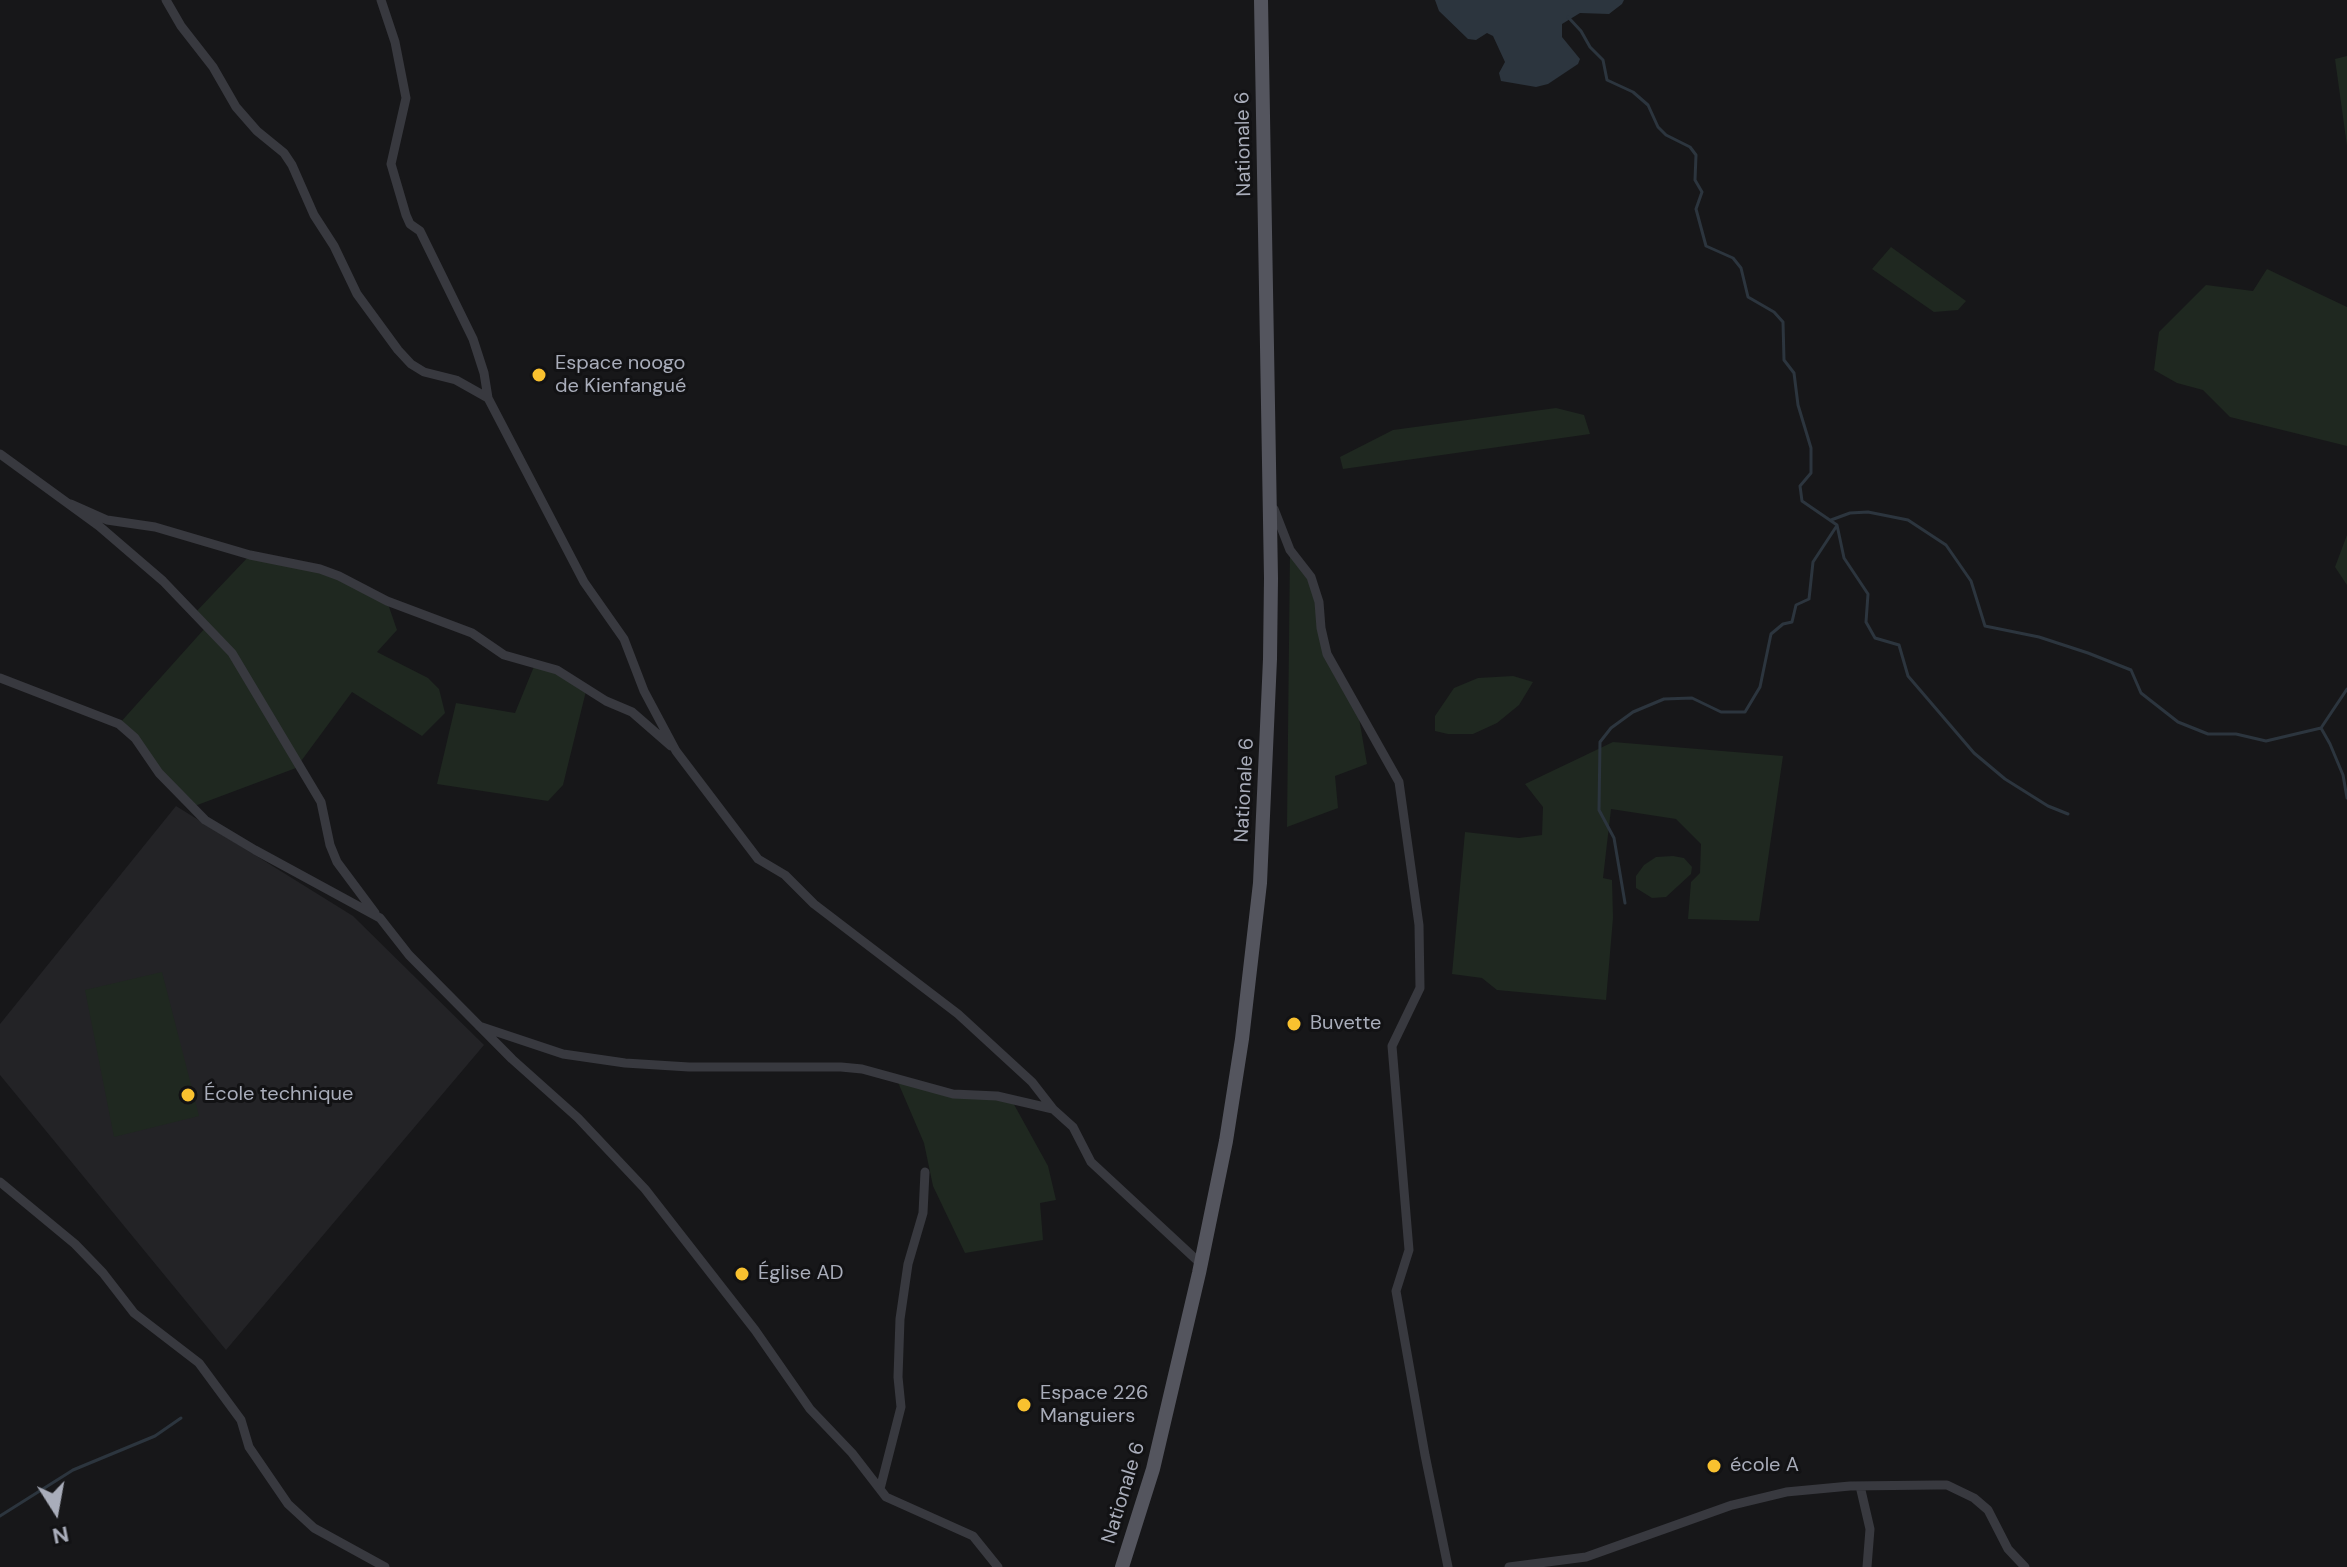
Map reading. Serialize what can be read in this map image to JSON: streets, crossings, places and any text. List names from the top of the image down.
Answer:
{
  "streets": {
    "main road": ["Nationale 6"]
  },
  "places": [
    "Espace noogo de Kienfangué",
    "Buvette",
    "École technique",
    "Église AD",
    "Espace 226 Manguiers",
    "école A"
  ],
  "north": "bottom"
}
